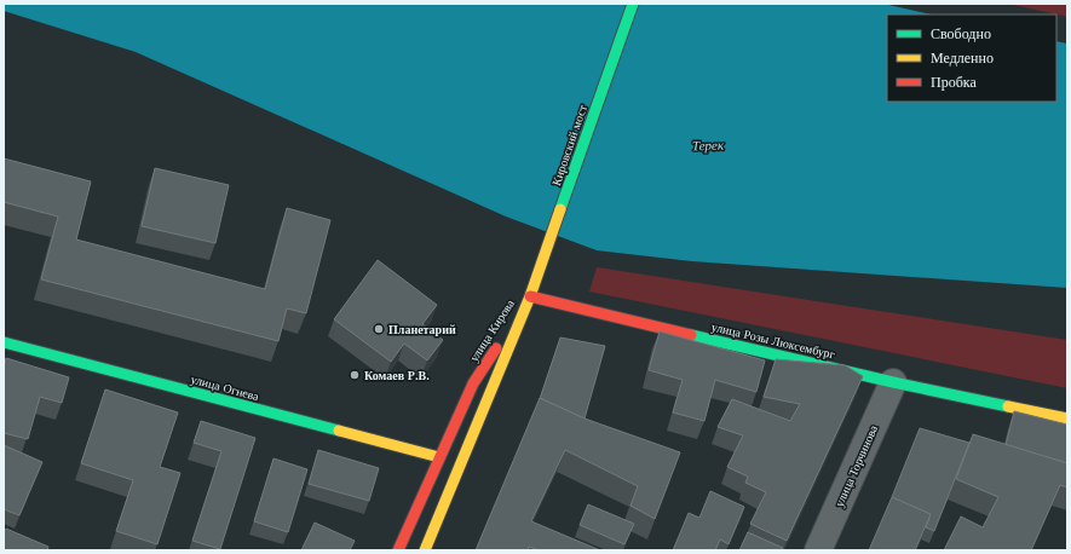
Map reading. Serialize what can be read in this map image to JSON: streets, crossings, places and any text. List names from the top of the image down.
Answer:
{
  "streets": {
    "street": [
      "Кировский мост",
      "улица Кирова",
      "улица Розы Люксембург",
      "улица Огнева",
      "улица Торчинова"
    ]
  },
  "crossings": [
    ["Кировский мост", "улица Кирова"],
    ["Кировский мост", "улица Розы Люксембург"],
    ["улица Кирова", "улица Розы Люксембург"],
    ["улица Кирова", "улица Огнева"],
    ["улица Розы Люксембург", "улица Торчинова"]
  ],
  "water": ["Терек"],
  "places": ["Планетарий", "Комаев Р.В."],
  "legend": ["Свободно", "Медленно", "Пробка"]
}
